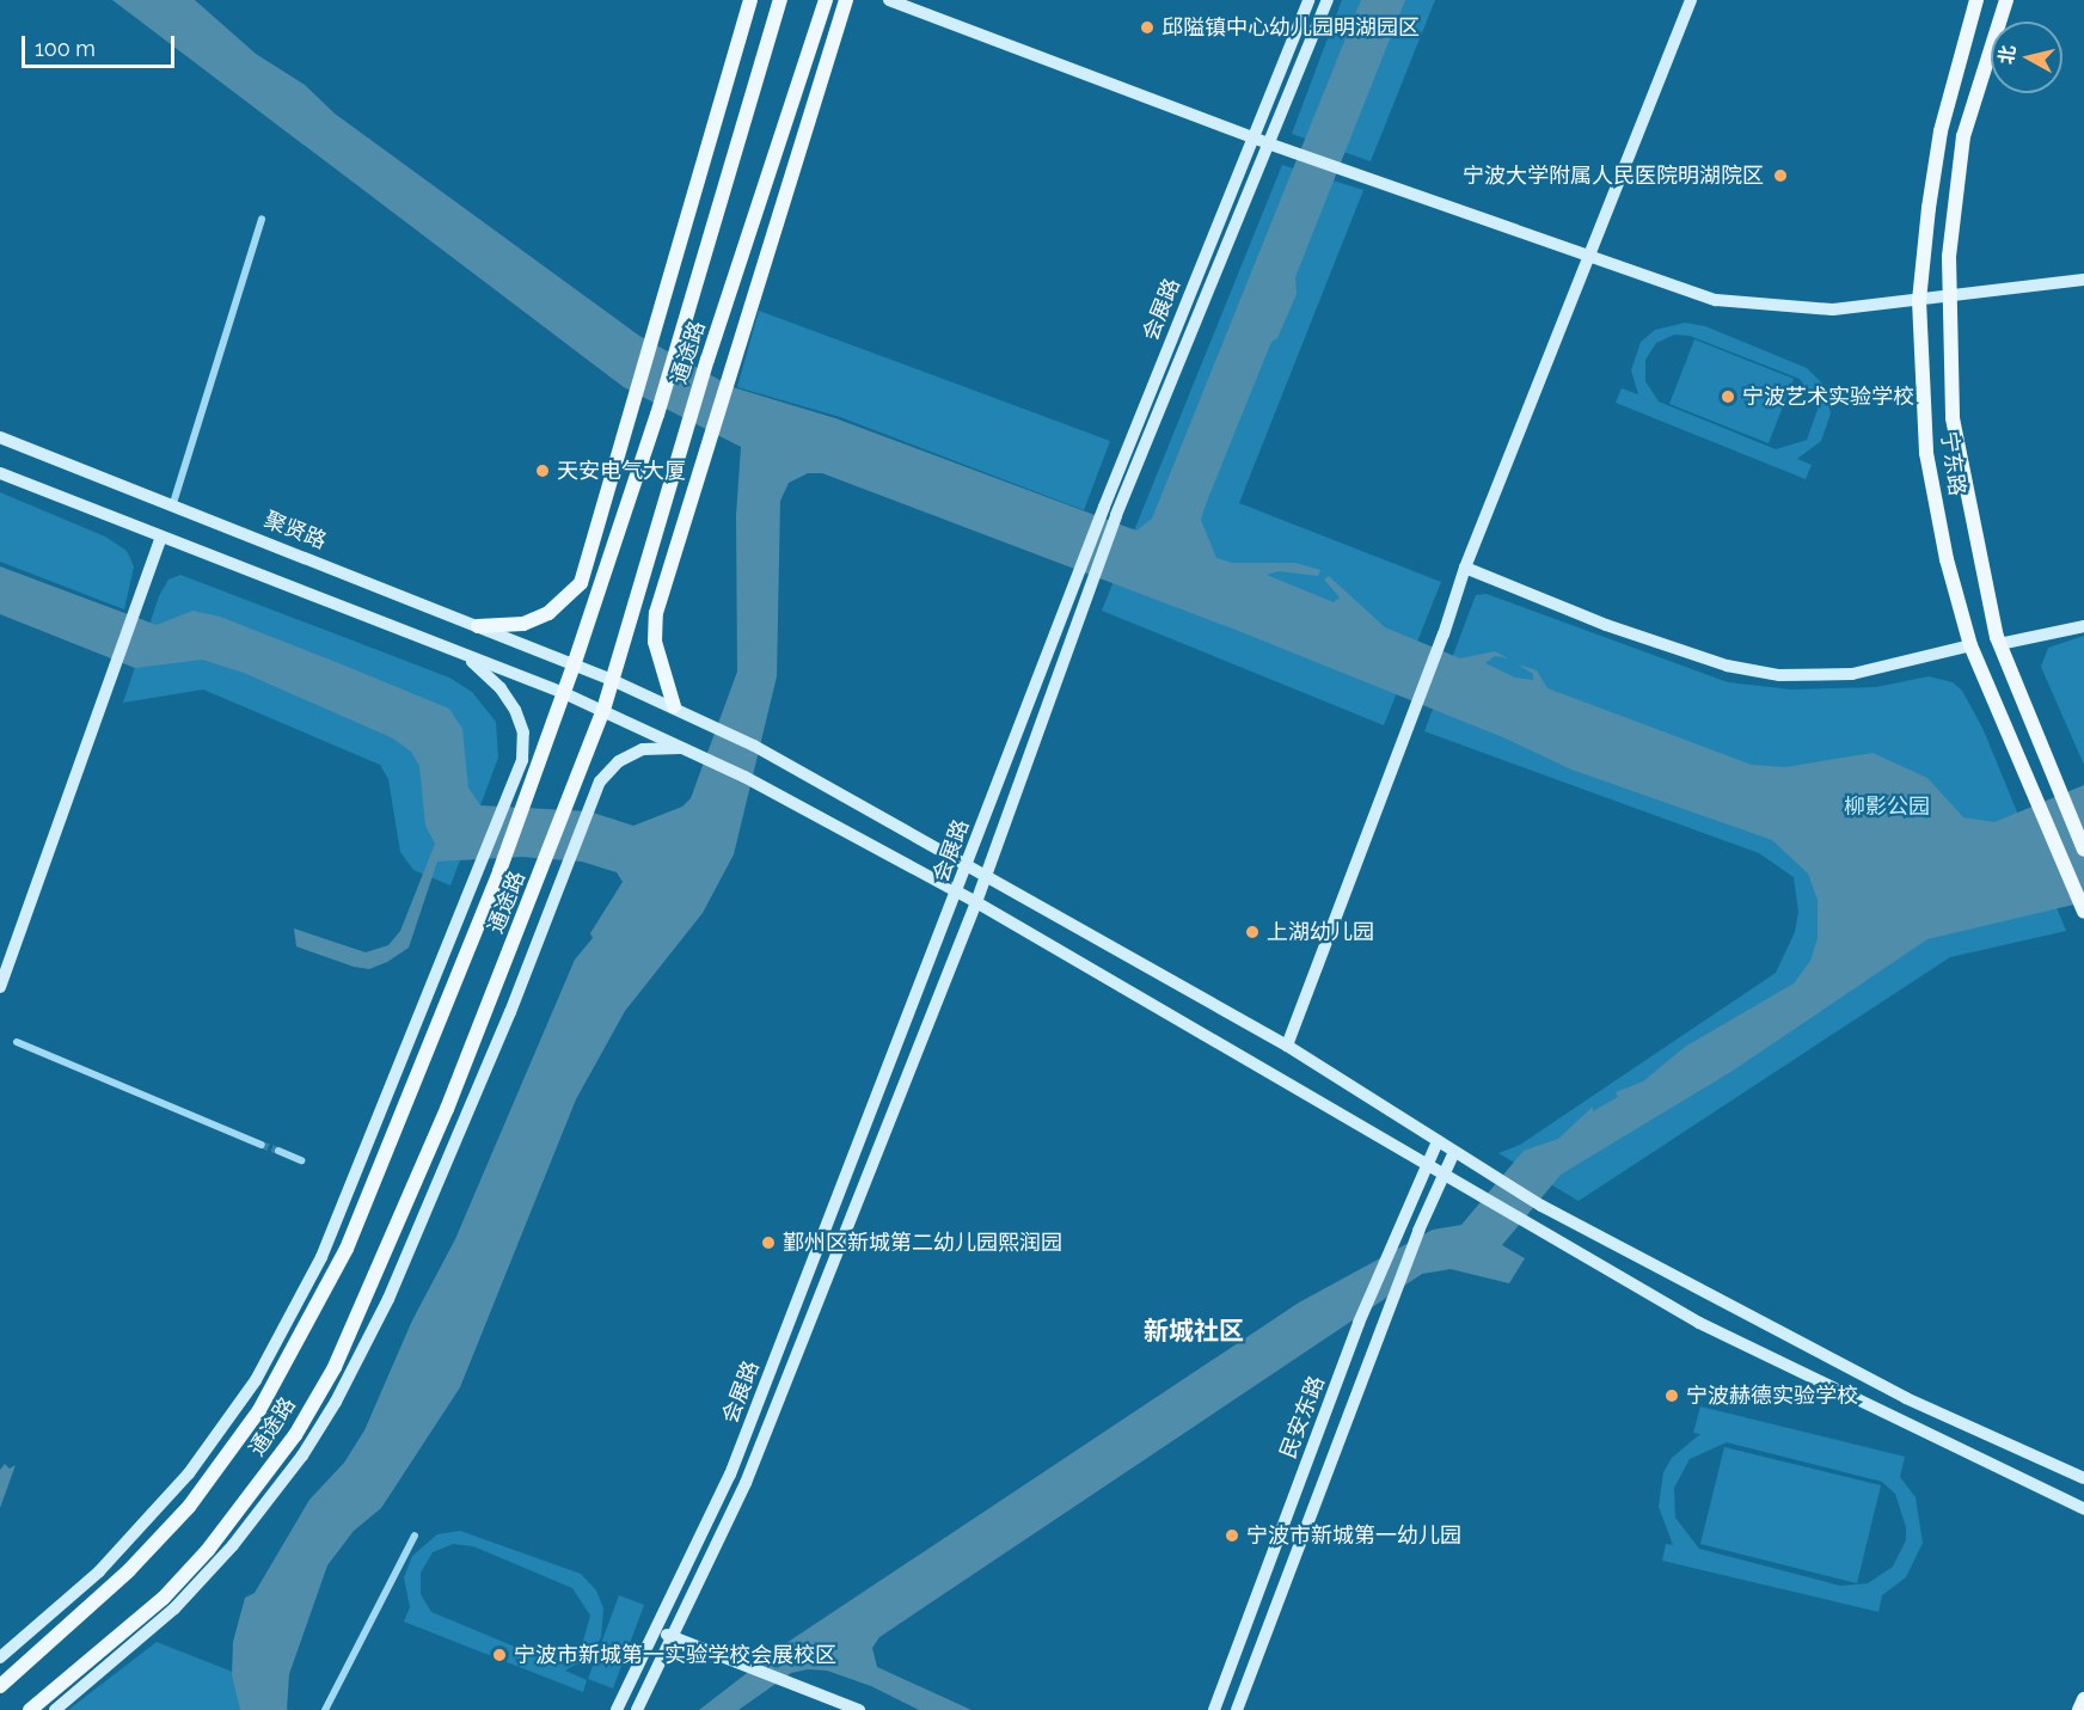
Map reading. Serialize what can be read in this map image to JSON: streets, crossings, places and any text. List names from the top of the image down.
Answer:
{
  "streets": {
    "main road": [
      "会展路",
      "通途路",
      "宁东路",
      "聚贤路",
      "民安东路"
    ]
  },
  "crossings": [
    ["会展路", "聚贤路"],
    ["通途路", "聚贤路"],
    ["聚贤路", "民安东路"]
  ],
  "districts": ["新城社区"],
  "parks": ["柳影公园"],
  "places": [
    "邱隘镇中心幼儿园明湖园区",
    "宁波大学附属人民医院明湖院区",
    "宁波艺术实验学校",
    "天安电气大厦",
    "上湖幼儿园",
    "鄞州区新城第二幼儿园熙润园",
    "宁波赫德实验学校",
    "宁波市新城第一幼儿园",
    "宁波市新城第一实验学校会展校区"
  ],
  "scale_bar": "100 m",
  "north": "left"
}
